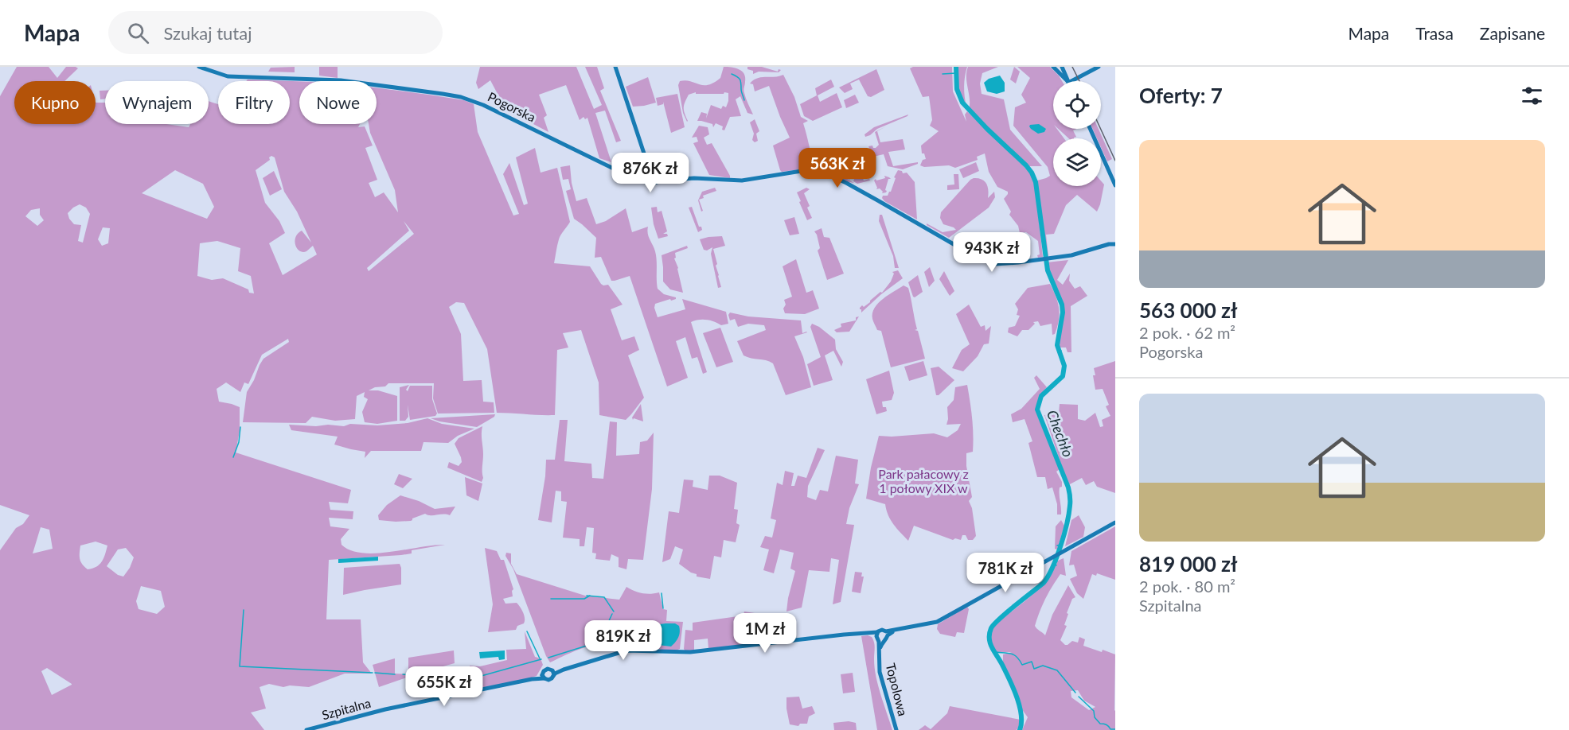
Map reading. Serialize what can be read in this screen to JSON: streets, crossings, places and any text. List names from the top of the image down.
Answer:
{
  "streets": {
    "street": ["Pogorska", "Topolowa", "Szpitalna"]
  },
  "water": ["Chechło"],
  "parks": ["Park pałacowy z 1 połowy XIX w"],
  "page": {
    "header": "Mapa",
    "search": "Szukaj tutaj",
    "nav": ["Mapa", "Trasa", "Zapisane"],
    "heading": "Oferty: 7",
    "chip": [
      "Kupno",
      "Wynajem",
      "Filtry",
      "Nowe"
    ],
    "list": [
      {
        "name": "563 000 zł",
        "note": "2 pok. · 62 m² · Pogorska"
      },
      {
        "name": "819 000 zł",
        "note": "2 pok. · 80 m² · Szpitalna"
      }
    ],
    "price": [
      "563K zł",
      "876K zł",
      "943K zł",
      "781K zł",
      "1M zł",
      "819K zł",
      "655K zł"
    ]
  }
}
